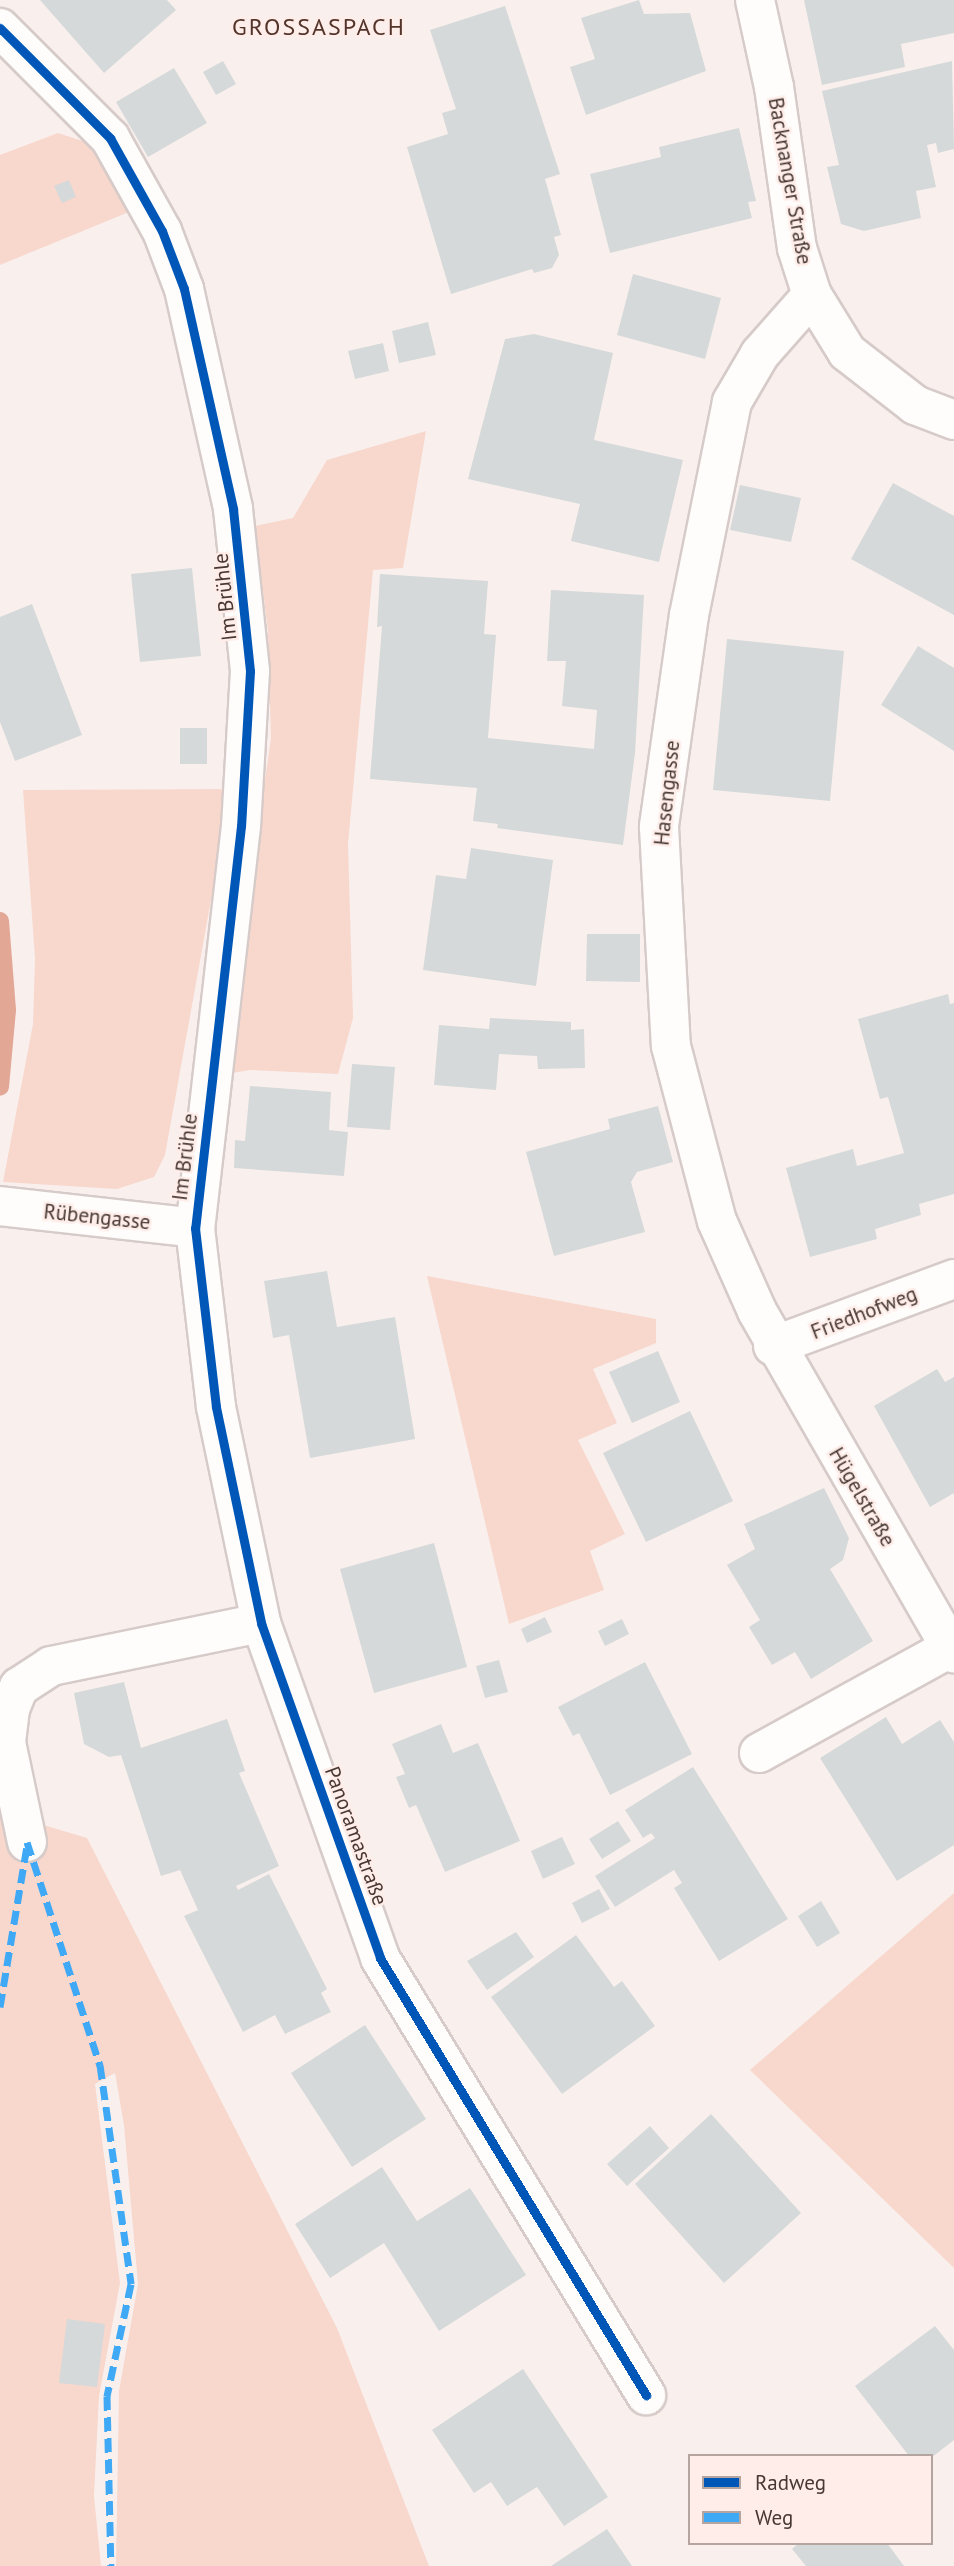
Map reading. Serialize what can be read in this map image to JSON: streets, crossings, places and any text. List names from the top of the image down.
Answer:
{
  "streets": {
    "street": [
      "Backnanger Straße",
      "Im Brühle",
      "Hasengasse",
      "Rübengasse",
      "Friedhofweg",
      "Hügelstraße",
      "Panoramastraße"
    ]
  },
  "crossings": [
    ["Backnanger Straße", "Hasengasse"],
    ["Im Brühle", "Rübengasse"],
    ["Im Brühle", "Panoramastraße"],
    ["Hasengasse", "Friedhofweg"],
    ["Hasengasse", "Hügelstraße"],
    ["Rübengasse", "Panoramastraße"],
    ["Friedhofweg", "Hügelstraße"]
  ],
  "districts": ["GROSSASPACH"],
  "legend": ["Radweg", "Weg"]
}
